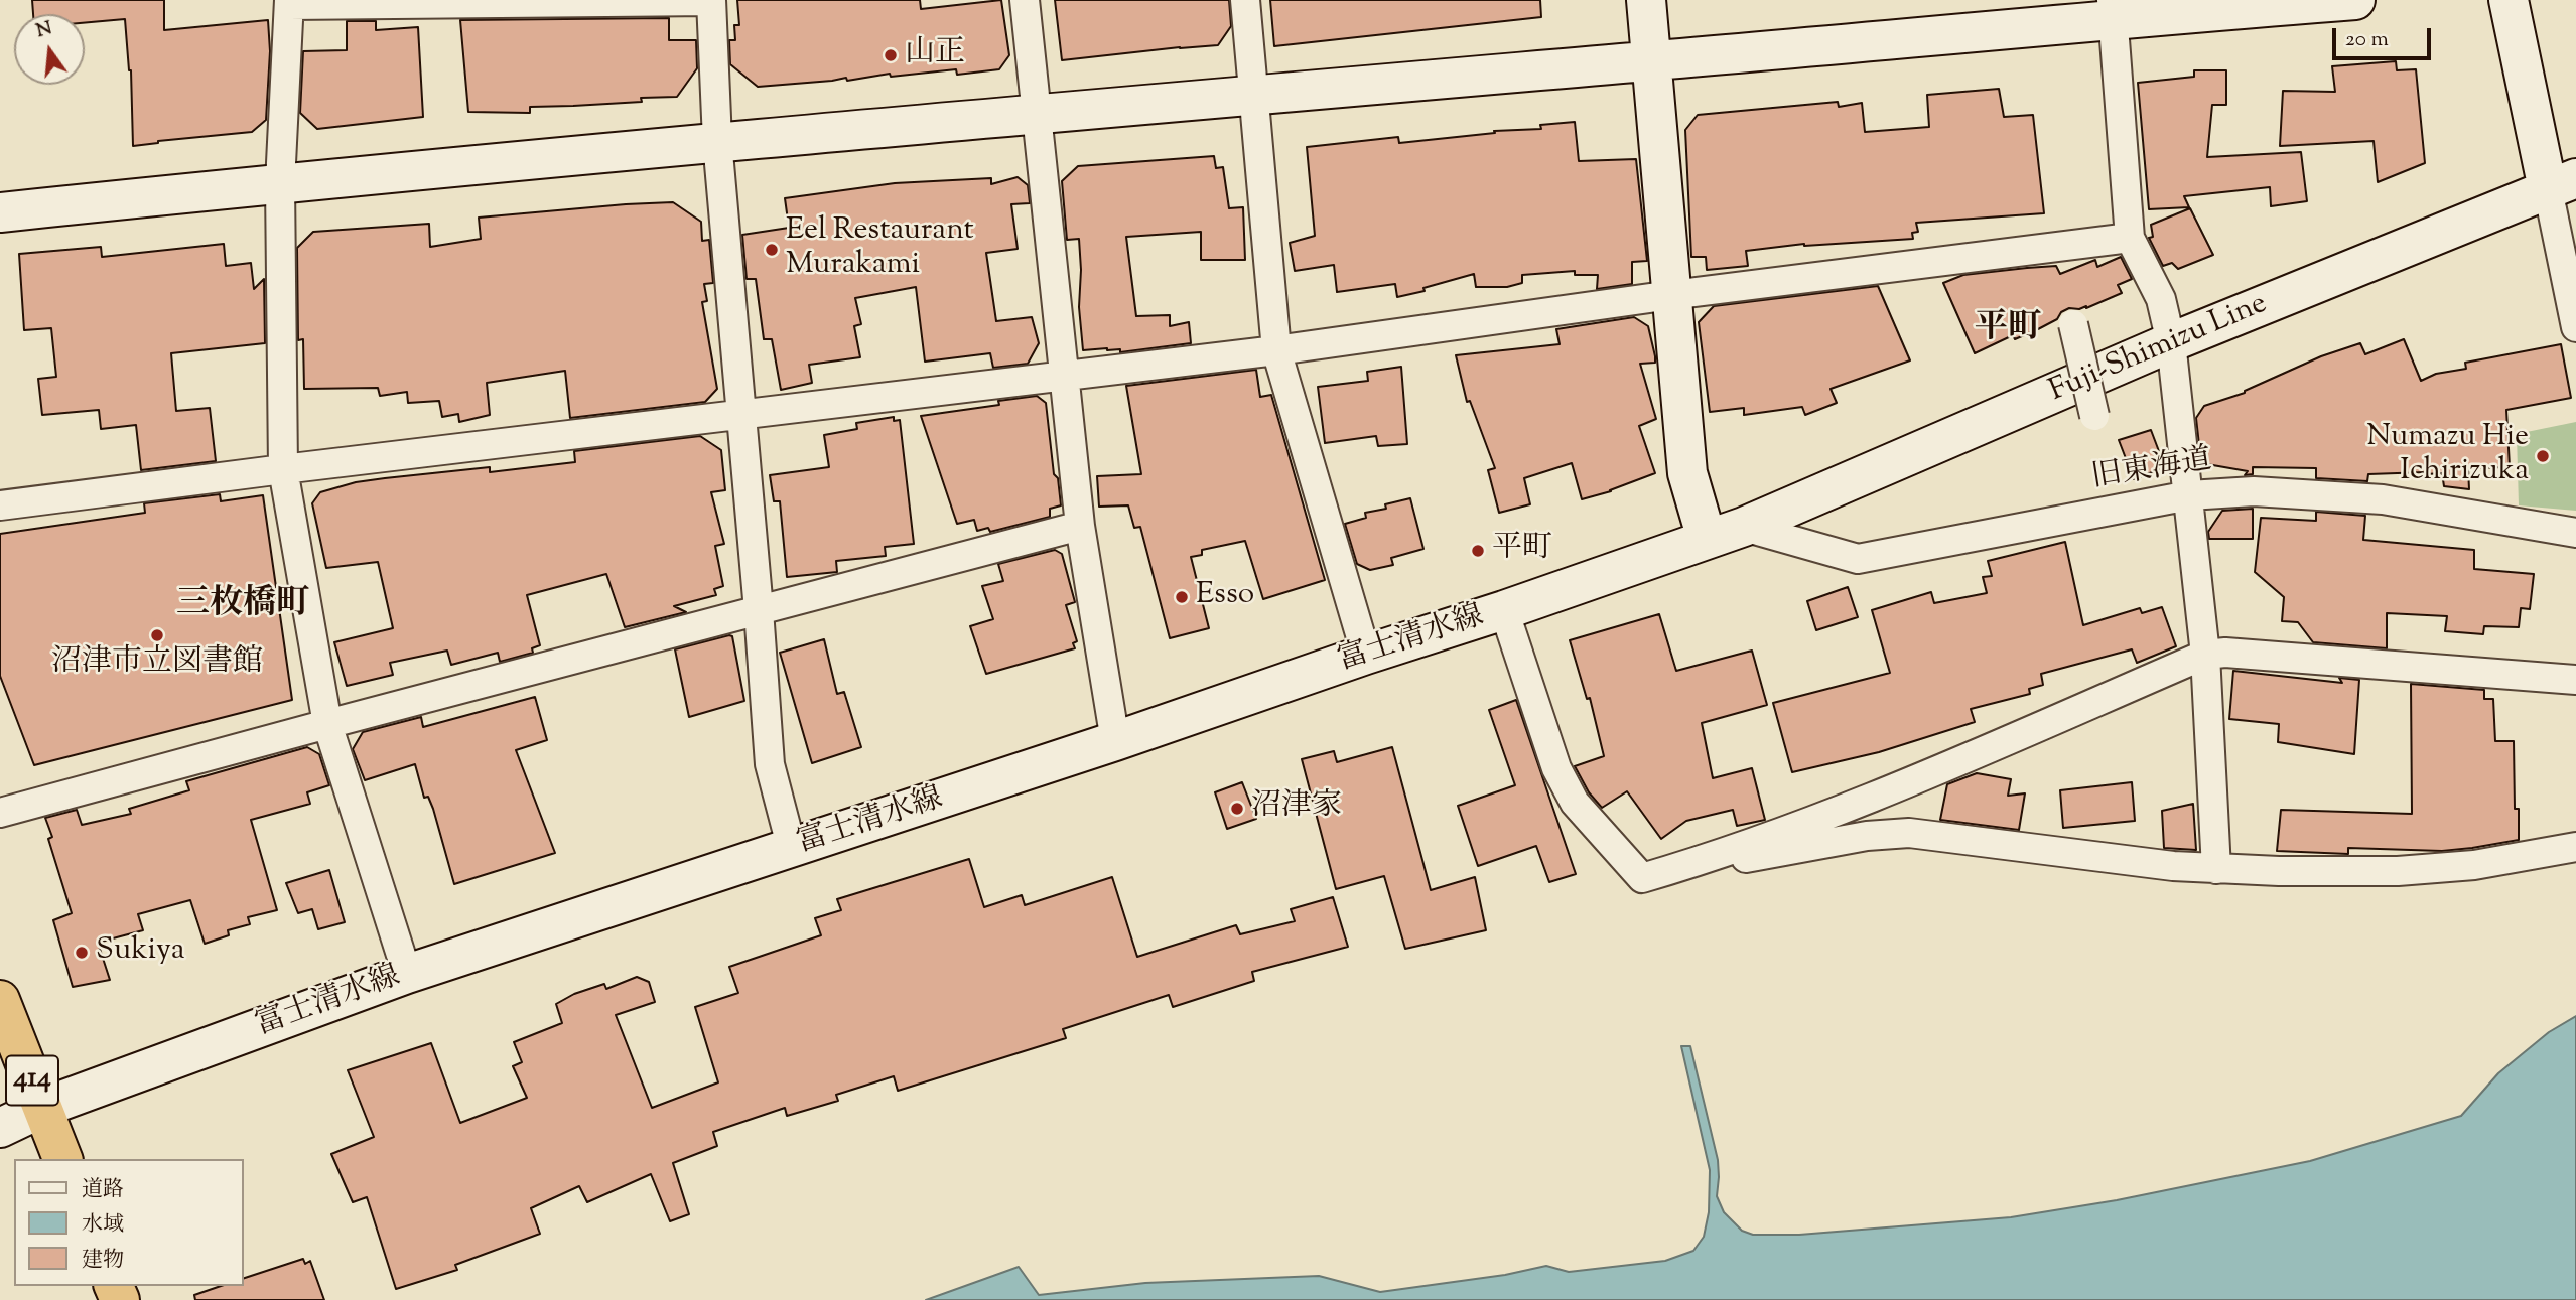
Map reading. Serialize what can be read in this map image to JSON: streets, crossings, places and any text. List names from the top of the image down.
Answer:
{
  "streets": {
    "highway": ["414"],
    "street": ["Fuji-Shimizu Line", "旧東海道", "富士清水線"]
  },
  "crossings": [
    ["Fuji-Shimizu Line", "旧東海道"],
    ["Fuji-Shimizu Line", "富士清水線"],
    ["旧東海道", "富士清水線"],
    ["富士清水線", "414"]
  ],
  "districts": ["平町", "三枚橋町"],
  "places": [
    "山正",
    "Eel Restaurant Murakami",
    "Numazu Hie Ichirizuka",
    "平町",
    "Esso",
    "沼津市立図書館",
    "沼津家",
    "Sukiya"
  ],
  "legend": ["道路", "水域", "建物"],
  "scale_bar": "20 m",
  "north": "top"
}
